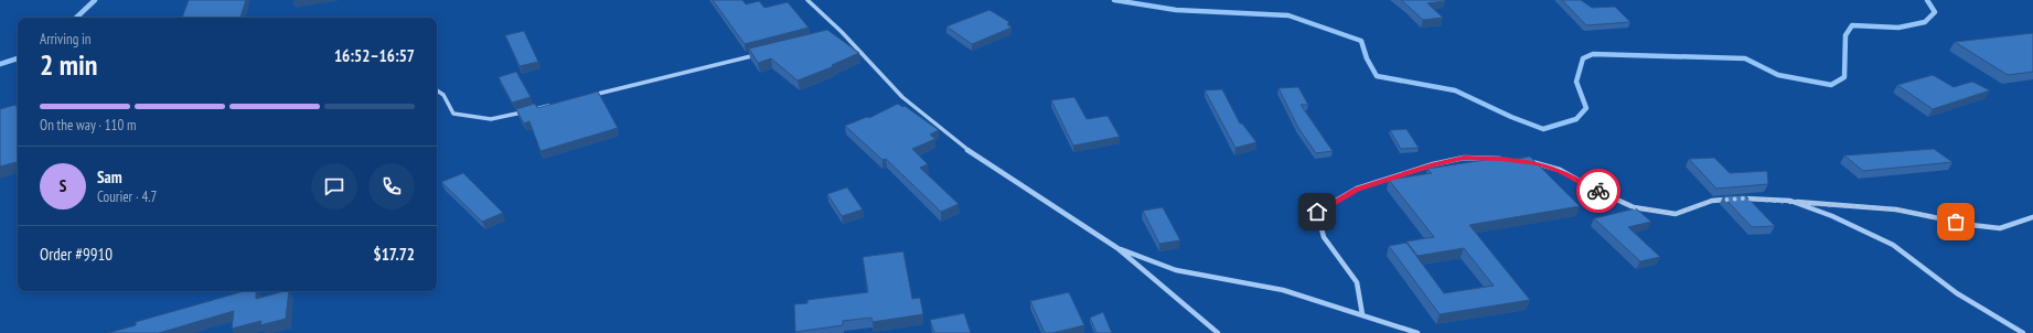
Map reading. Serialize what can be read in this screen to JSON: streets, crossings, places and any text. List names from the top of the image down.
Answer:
{
  "page": {
    "heading": ["2 min", "Arriving in", "16:52–16:57"],
    "panel": [
      "Sam",
      "Courier · 4.7",
      "Order #9910",
      "$17.72"
    ],
    "bar": "On the way · 110 m",
    "round": "S"
  }
}
